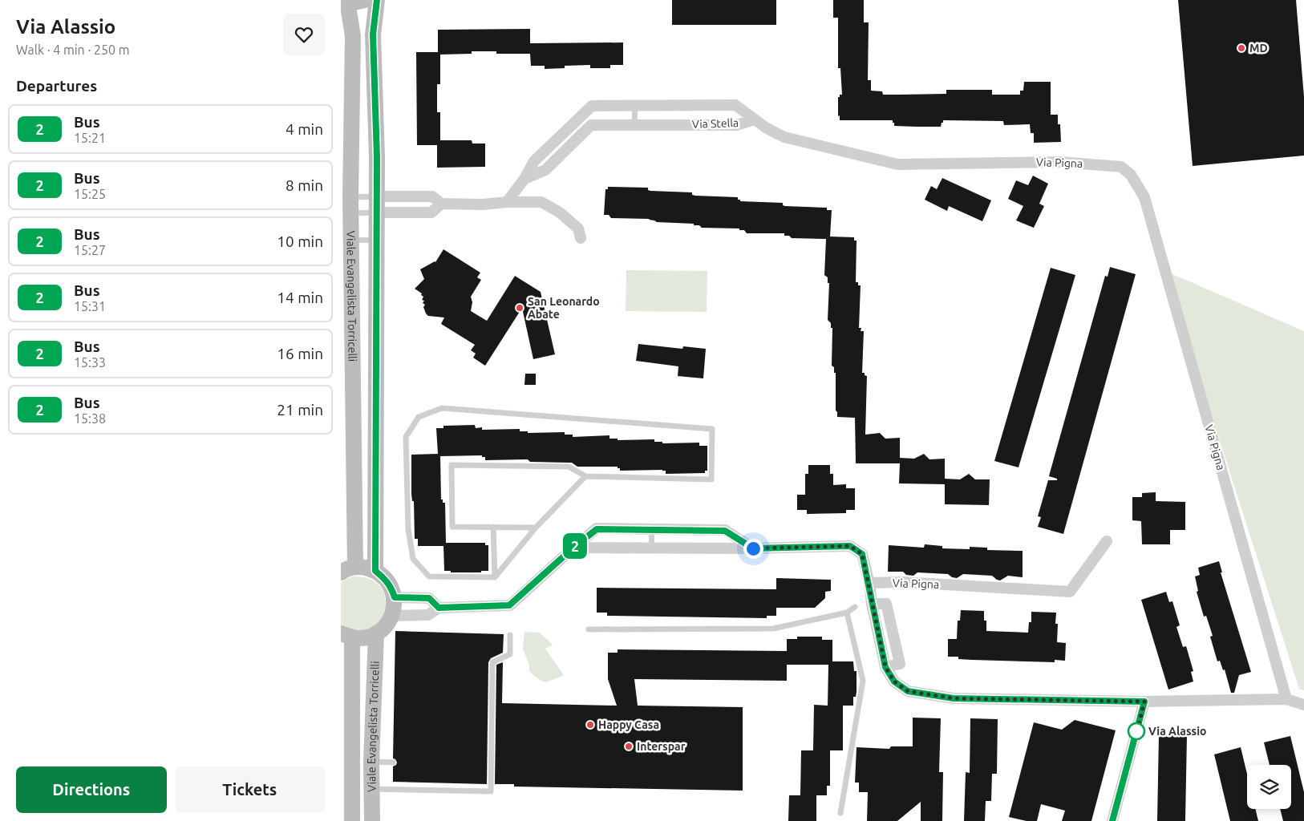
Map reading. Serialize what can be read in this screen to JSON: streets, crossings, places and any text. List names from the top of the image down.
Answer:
{
  "streets": {
    "street": ["Via Stella", "Via Pigna", "Viale Evangelista Torricelli"]
  },
  "crossings": [
    ["Via Stella", "Via Pigna"]
  ],
  "places": [
    "MD",
    "San Leonardo Abate",
    "Happy Casa",
    "Via Alassio",
    "Interspar"
  ],
  "lines": ["bus line 2"],
  "page": {
    "heading": [
      ["Via Alassio", "Walk · 4 min · 250 m"],
      "Departures"
    ],
    "on_map": "2",
    "list": [
      {
        "mark": "2",
        "name": "Bus",
        "note": "15:21",
        "value": "4 min"
      },
      {
        "mark": "2",
        "name": "Bus",
        "note": "15:25",
        "value": "8 min"
      },
      {
        "mark": "2",
        "name": "Bus",
        "note": "15:27",
        "value": "10 min"
      },
      {
        "mark": "2",
        "name": "Bus",
        "note": "15:31",
        "value": "14 min"
      },
      {
        "mark": "2",
        "name": "Bus",
        "note": "15:33",
        "value": "16 min"
      },
      {
        "mark": "2",
        "name": "Bus",
        "note": "15:38",
        "value": "21 min"
      }
    ],
    "buttons": ["Directions", "Tickets"]
  }
}
